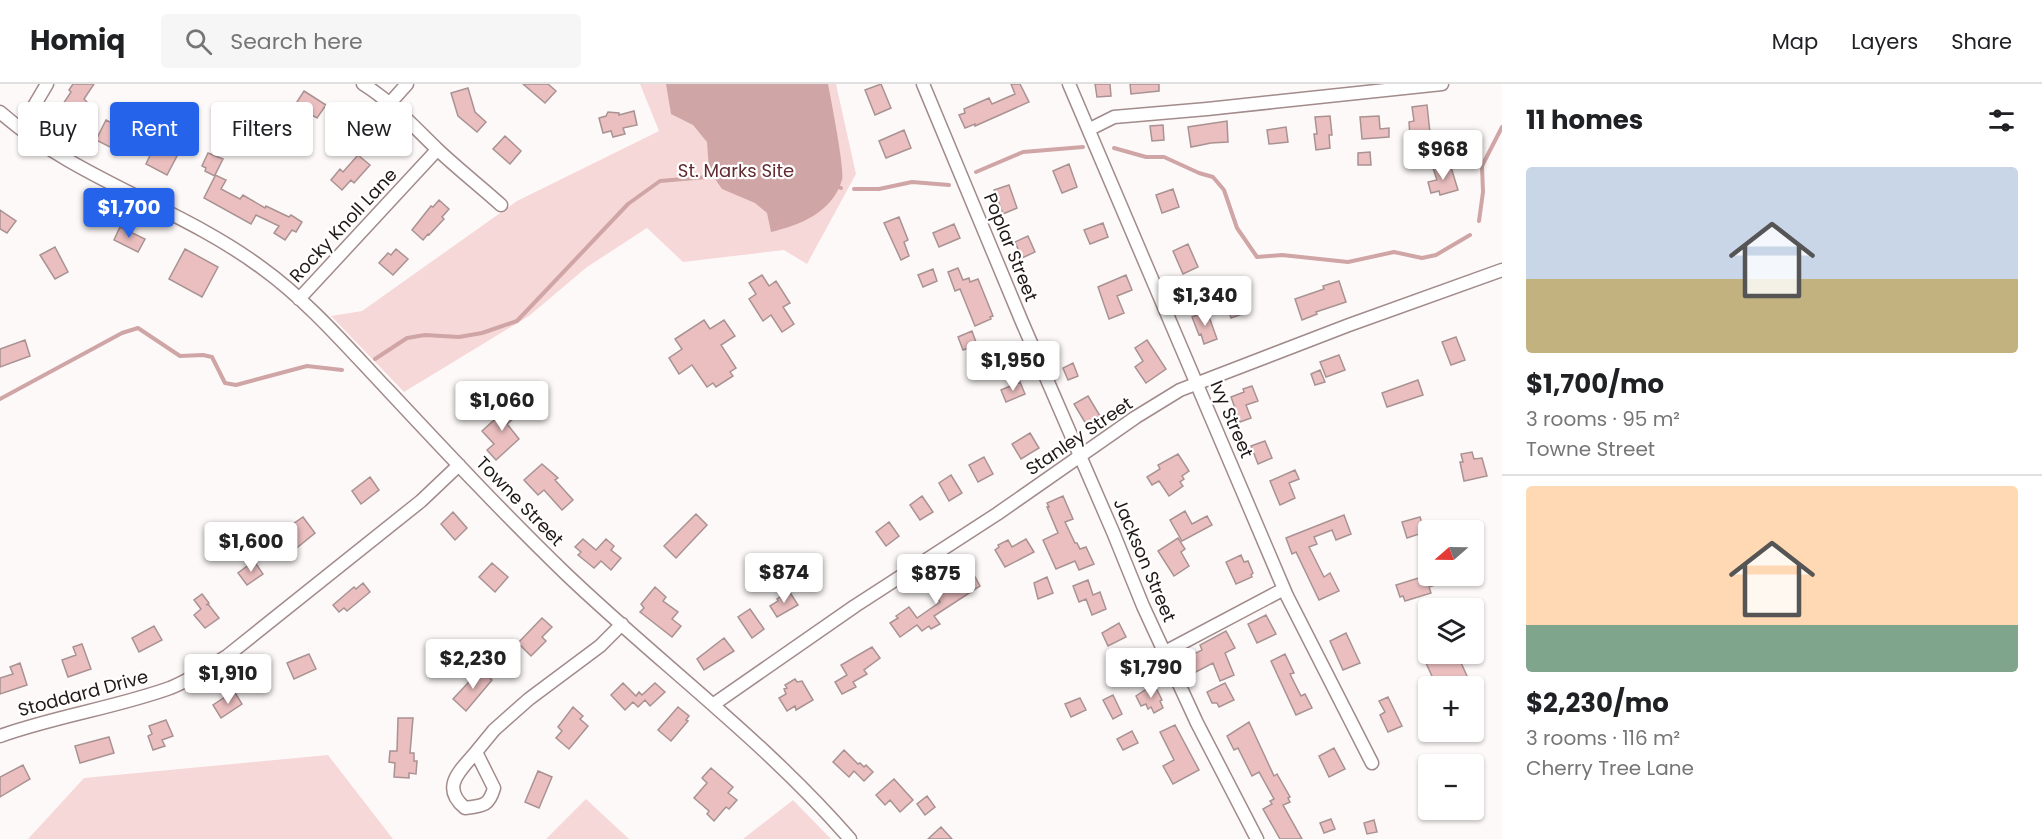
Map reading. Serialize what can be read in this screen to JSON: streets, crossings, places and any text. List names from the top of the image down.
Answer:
{
  "streets": {
    "street": [
      "Rocky Knoll Lane",
      "Poplar Street",
      "Ivy Street",
      "Stanley Street",
      "Towne Street",
      "Jackson Street",
      "Stoddard Drive"
    ]
  },
  "crossings": [
    ["Rocky Knoll Lane", "Towne Street"],
    ["Poplar Street", "Stanley Street"],
    ["Poplar Street", "Jackson Street"],
    ["Ivy Street", "Stanley Street"],
    ["Stanley Street", "Towne Street"],
    ["Stanley Street", "Jackson Street"],
    ["Towne Street", "Stoddard Drive"]
  ],
  "parks": ["St. Marks Site"],
  "north": "left",
  "page": {
    "header": "Homiq",
    "search": "Search here",
    "nav": ["Map", "Layers", "Share"],
    "heading": "11 homes",
    "chip": [
      "Buy",
      "Rent",
      "Filters",
      "New"
    ],
    "price": [
      "$968",
      "$1,700",
      "$1,340",
      "$1,950",
      "$1,060",
      "$1,600",
      "$874",
      "$875",
      "$2,230",
      "$1,790",
      "$1,910"
    ],
    "list": [
      {
        "name": "$1,700/mo",
        "note": "3 rooms · 95 m² · Towne Street"
      },
      {
        "name": "$2,230/mo",
        "note": "3 rooms · 116 m² · Cherry Tree Lane"
      }
    ],
    "map_buttons": ["+", "−"]
  }
}
